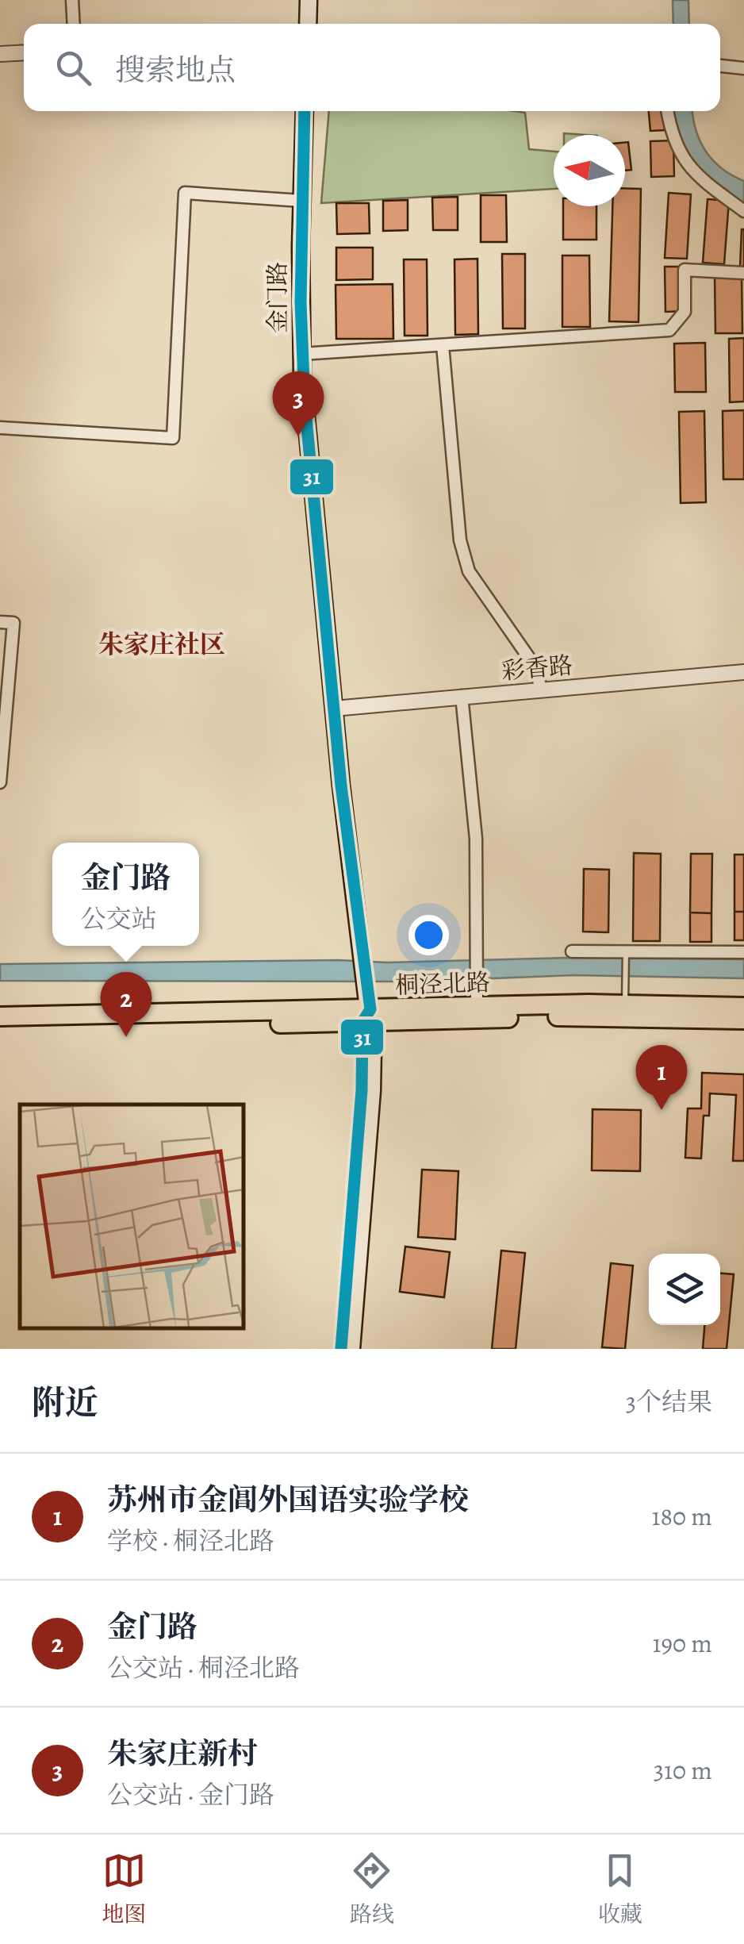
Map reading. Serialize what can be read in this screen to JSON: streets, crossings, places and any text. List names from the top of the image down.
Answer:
{
  "streets": {
    "main road": ["金门路", "桐泾北路"],
    "street": ["彩香路"]
  },
  "crossings": [
    ["金门路", "彩香路"],
    ["金门路", "桐泾北路"]
  ],
  "districts": ["朱家庄社区"],
  "lines": ["transit line 31"],
  "north": "left",
  "page": {
    "search": "搜索地点",
    "pins": ["3", "2", "1"],
    "popup": ["金门路", "公交站"],
    "heading": ["附近", "3个结果"],
    "list": [
      {
        "mark": "1",
        "name": "苏州市金阊外国语实验学校",
        "note": "学校 · 桐泾北路",
        "value": "180 m"
      },
      {
        "mark": "2",
        "name": "金门路",
        "note": "公交站 · 桐泾北路",
        "value": "190 m"
      },
      {
        "mark": "3",
        "name": "朱家庄新村",
        "note": "公交站 · 金门路",
        "value": "310 m"
      }
    ],
    "nav": ["地图", "路线", "收藏"]
  }
}
